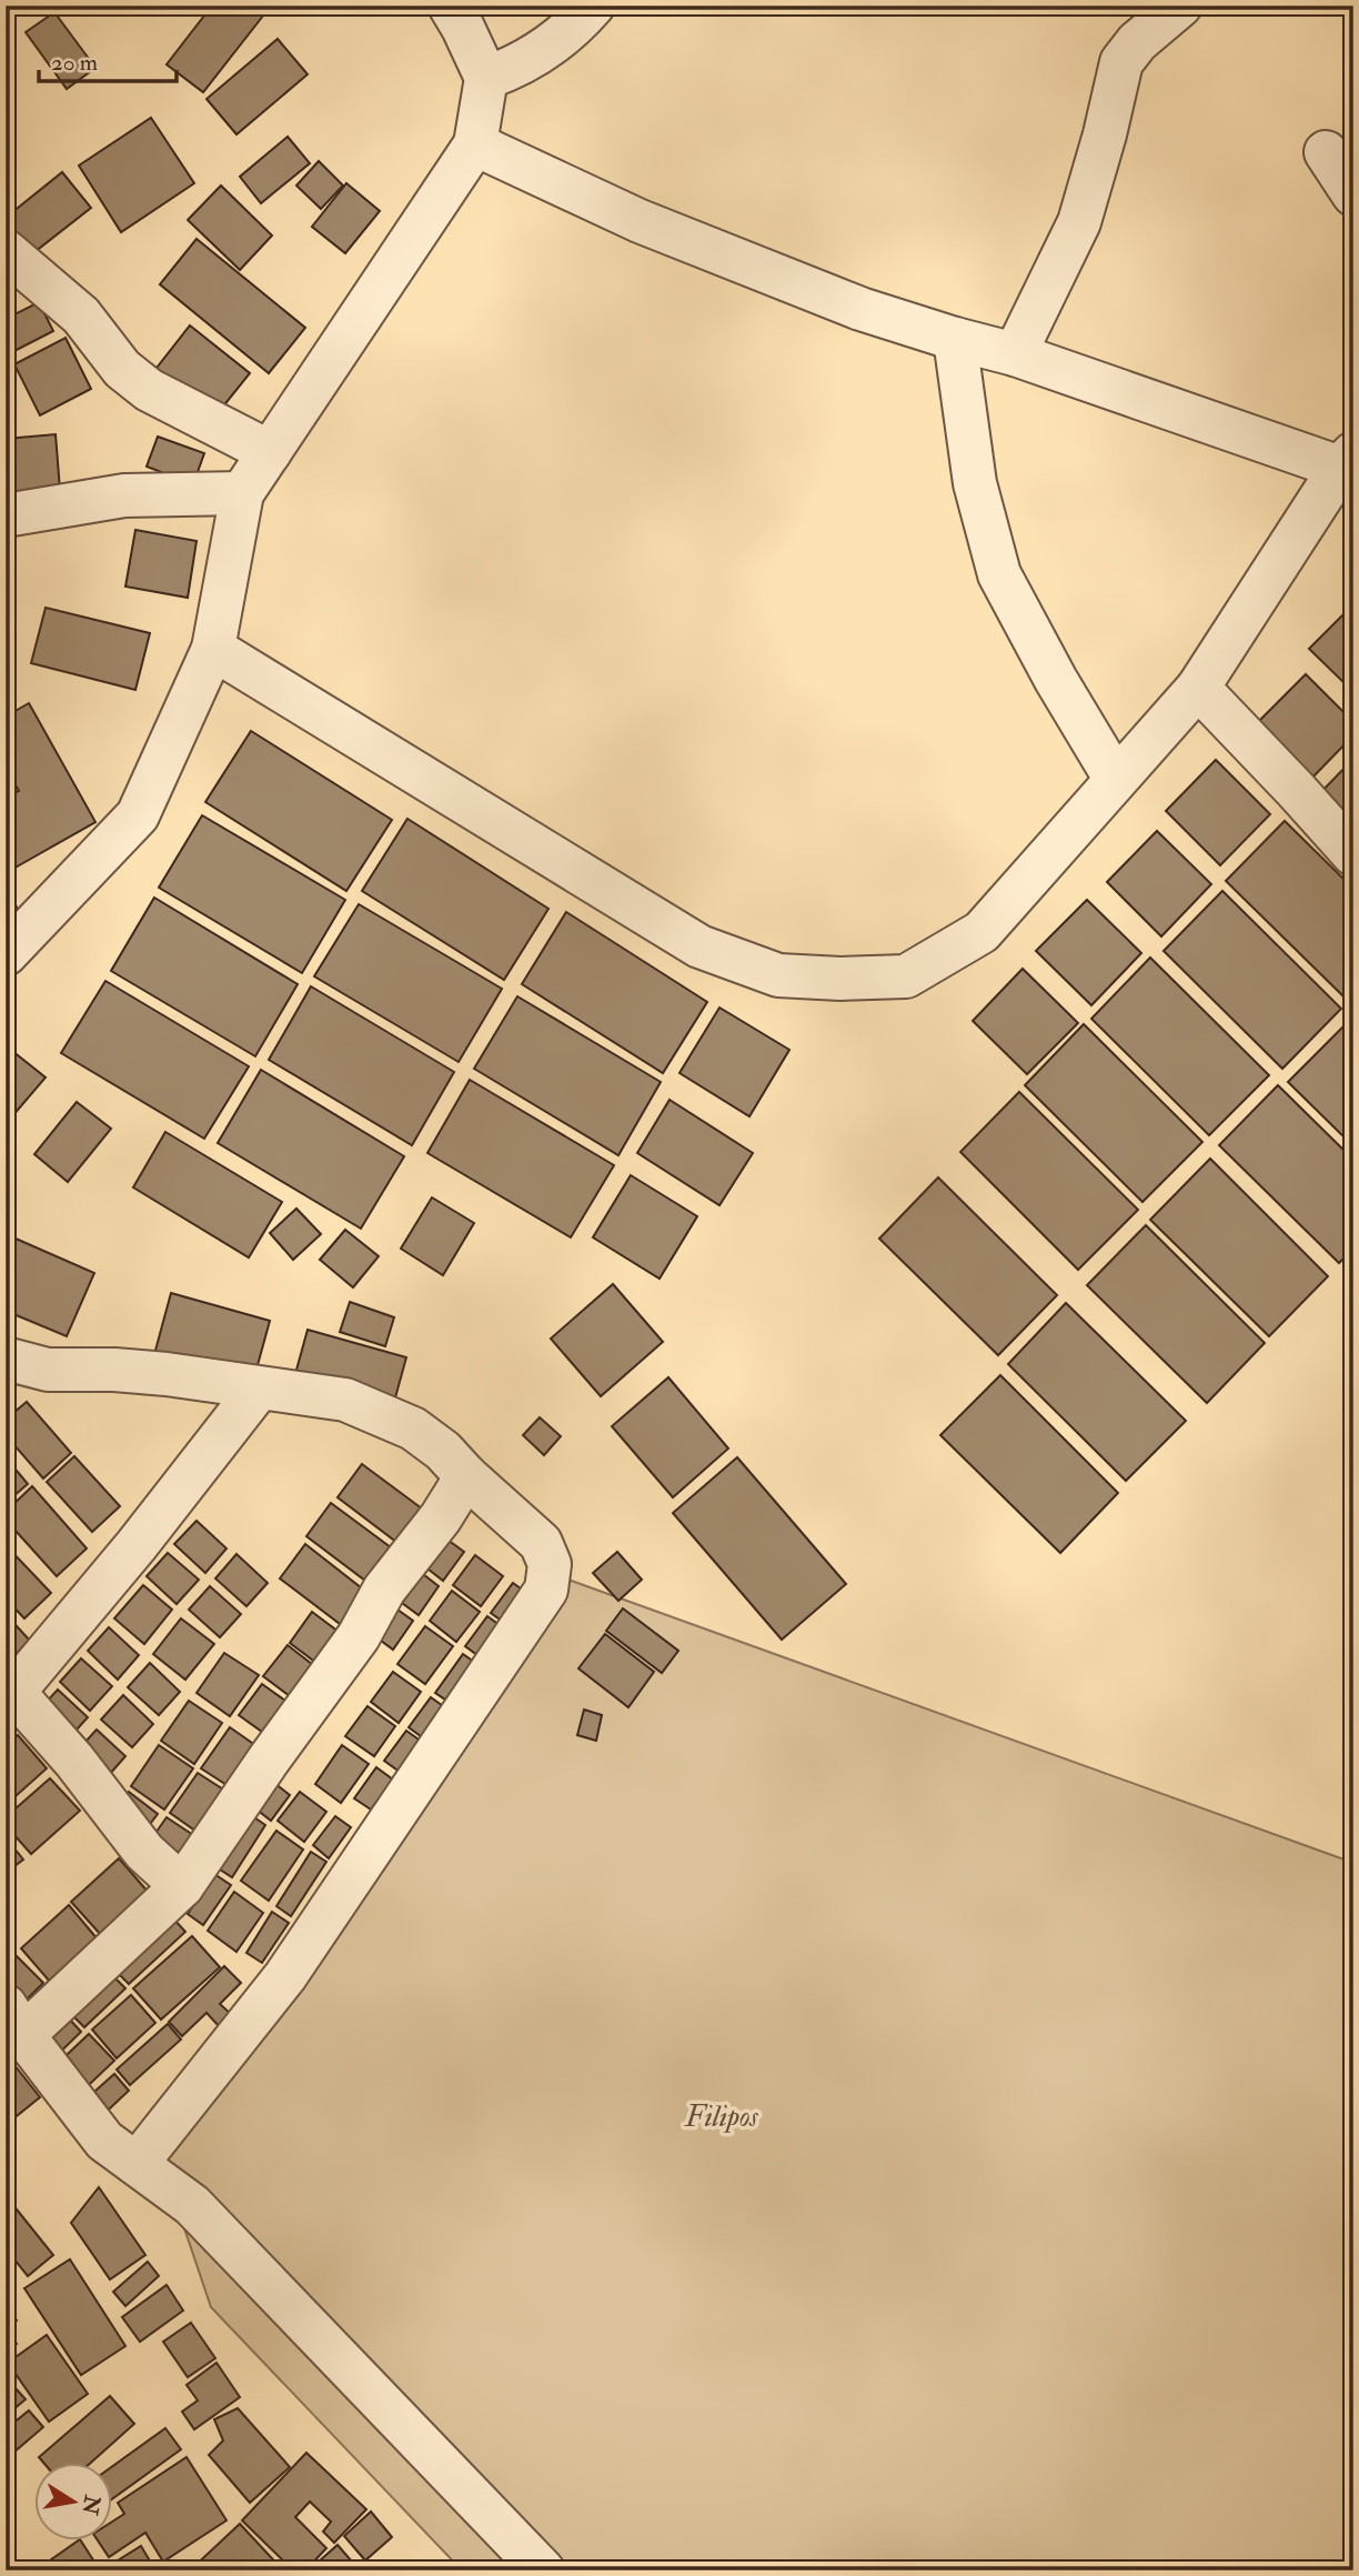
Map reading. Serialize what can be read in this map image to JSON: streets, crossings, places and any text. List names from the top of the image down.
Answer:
{
  "parks": ["Filipos"],
  "scale_bar": "20 m",
  "north": "right"
}
